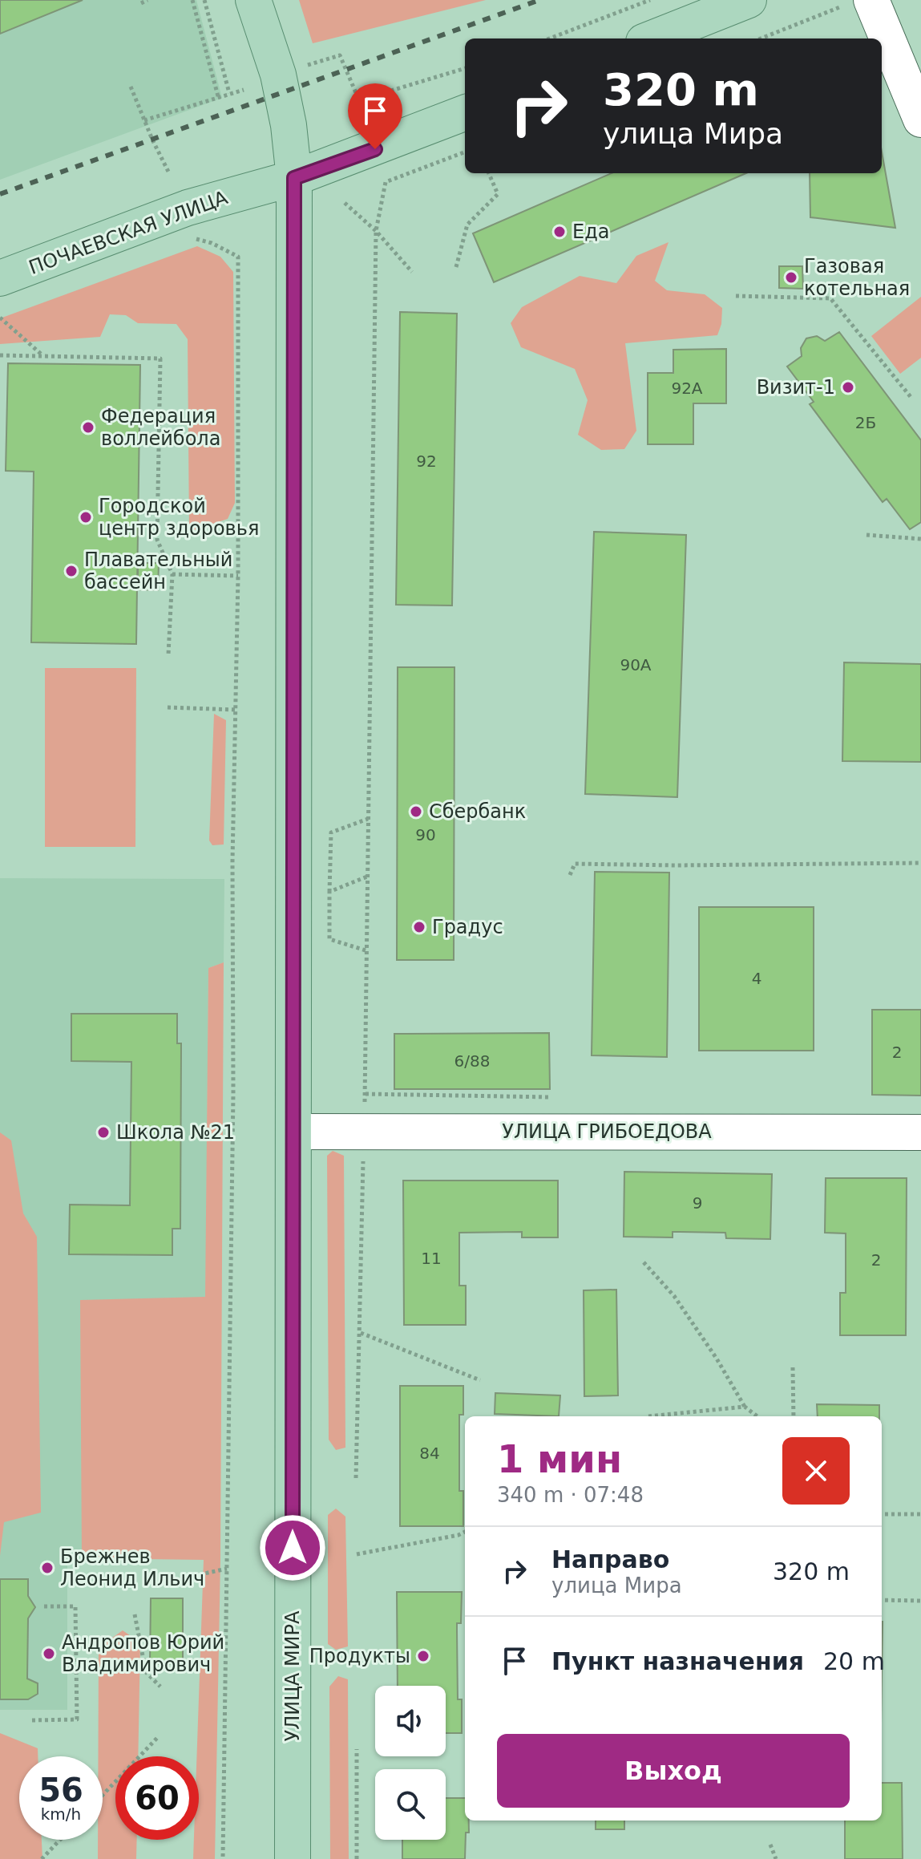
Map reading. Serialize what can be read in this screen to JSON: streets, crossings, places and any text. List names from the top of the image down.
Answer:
{
  "streets": {
    "main road": ["ПОЧАЕВСКАЯ УЛИЦА", "УЛИЦА МИРА"],
    "street": ["УЛИЦА ГРИБОЕДОВА"]
  },
  "crossings": [
    ["ПОЧАЕВСКАЯ УЛИЦА", "УЛИЦА МИРА"],
    ["УЛИЦА ГРИБОЕДОВА", "УЛИЦА МИРА"]
  ],
  "places": [
    "Еда",
    "Газовая котельная",
    "Визит-1",
    "Федерация воллейбола",
    "Городской центр здоровья",
    "Плавательный бассейн",
    "Сбербанк",
    "Градус",
    "Школа №21",
    "Брежнев Леонид Ильич",
    "Андропов Юрий Владимирович",
    "Продукты"
  ],
  "house_numbers": [
    "92А",
    "2Б",
    "92",
    "90А",
    "90",
    "4",
    "2",
    "6/88",
    "9",
    "11",
    "2",
    "84"
  ],
  "page": {
    "turn": ["320 m", "улица Мира"],
    "heading": ["1 мин", "340 m · 07:48"],
    "list": [
      {
        "name": "Направо",
        "note": "улица Мира",
        "value": "320 m"
      },
      {
        "name": "Пункт назначения",
        "value": "20 m"
      }
    ],
    "buttons": "Выход",
    "speed": "56 km/h",
    "limit": "60"
  }
}
